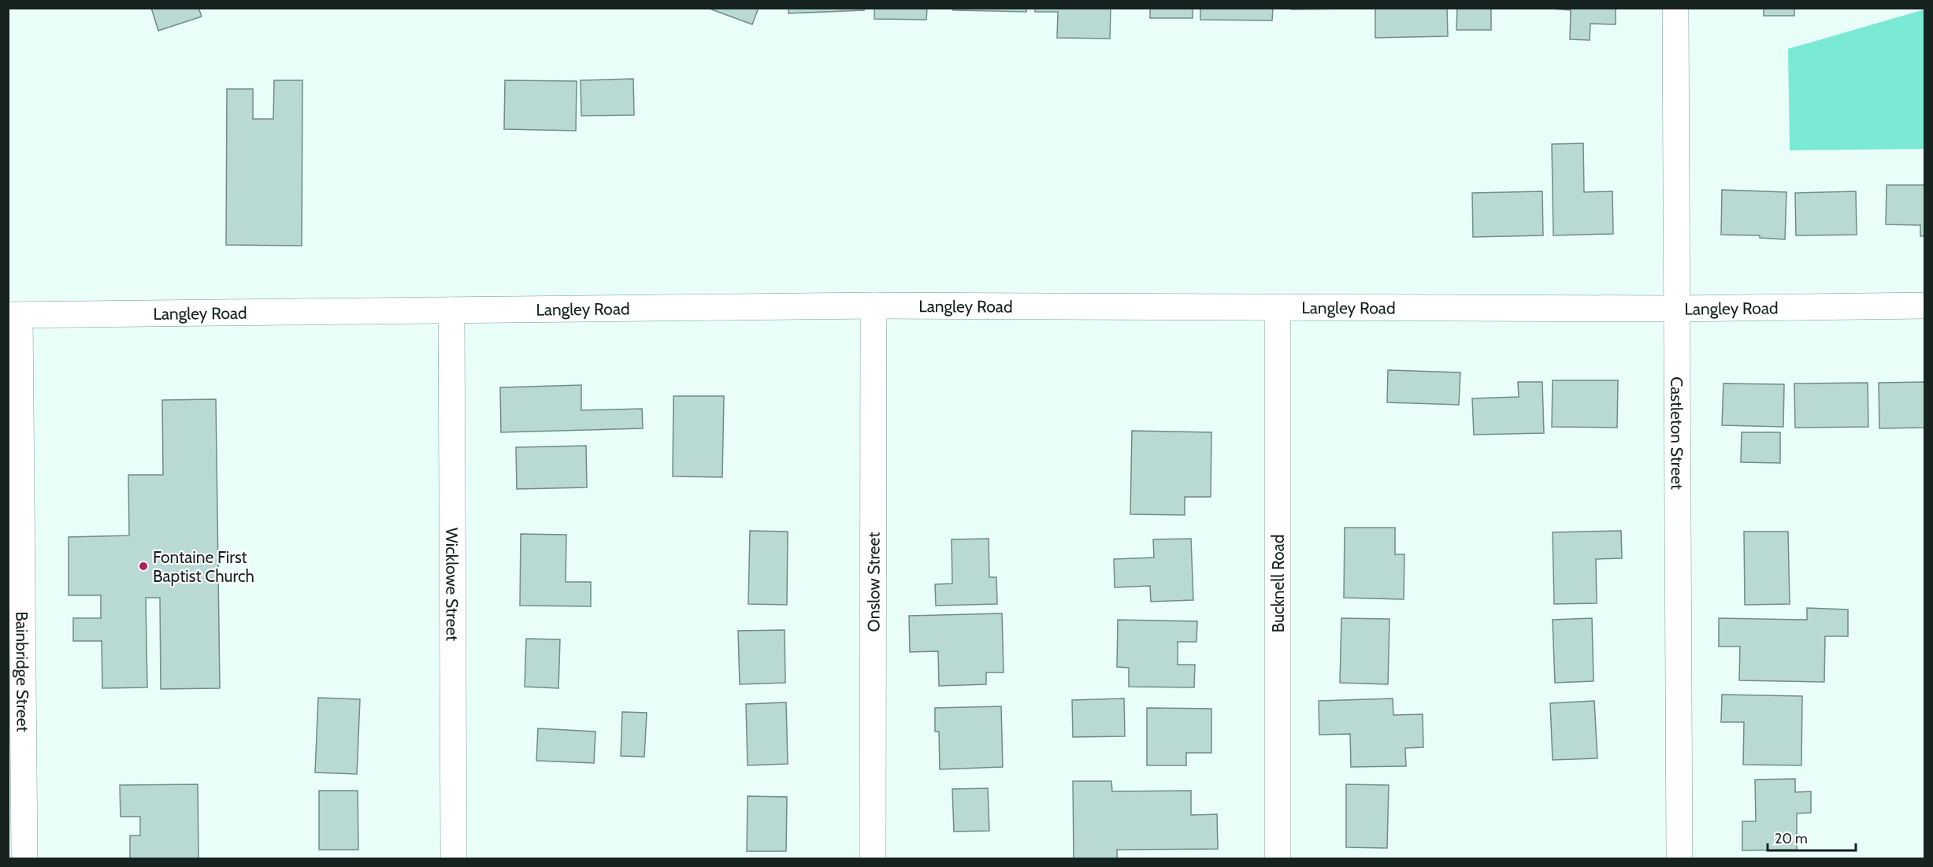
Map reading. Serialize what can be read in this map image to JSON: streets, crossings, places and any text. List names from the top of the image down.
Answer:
{
  "streets": {
    "street": [
      "Langley Road",
      "Castleton Street",
      "Onslow Street",
      "Bucknell Road",
      "Wicklowe Street",
      "Bainbridge Street"
    ]
  },
  "crossings": [
    ["Langley Road", "Castleton Street"],
    ["Langley Road", "Onslow Street"],
    ["Langley Road", "Bucknell Road"],
    ["Langley Road", "Wicklowe Street"],
    ["Langley Road", "Bainbridge Street"]
  ],
  "places": ["Fontaine First Baptist Church"],
  "scale_bar": "20 m"
}
